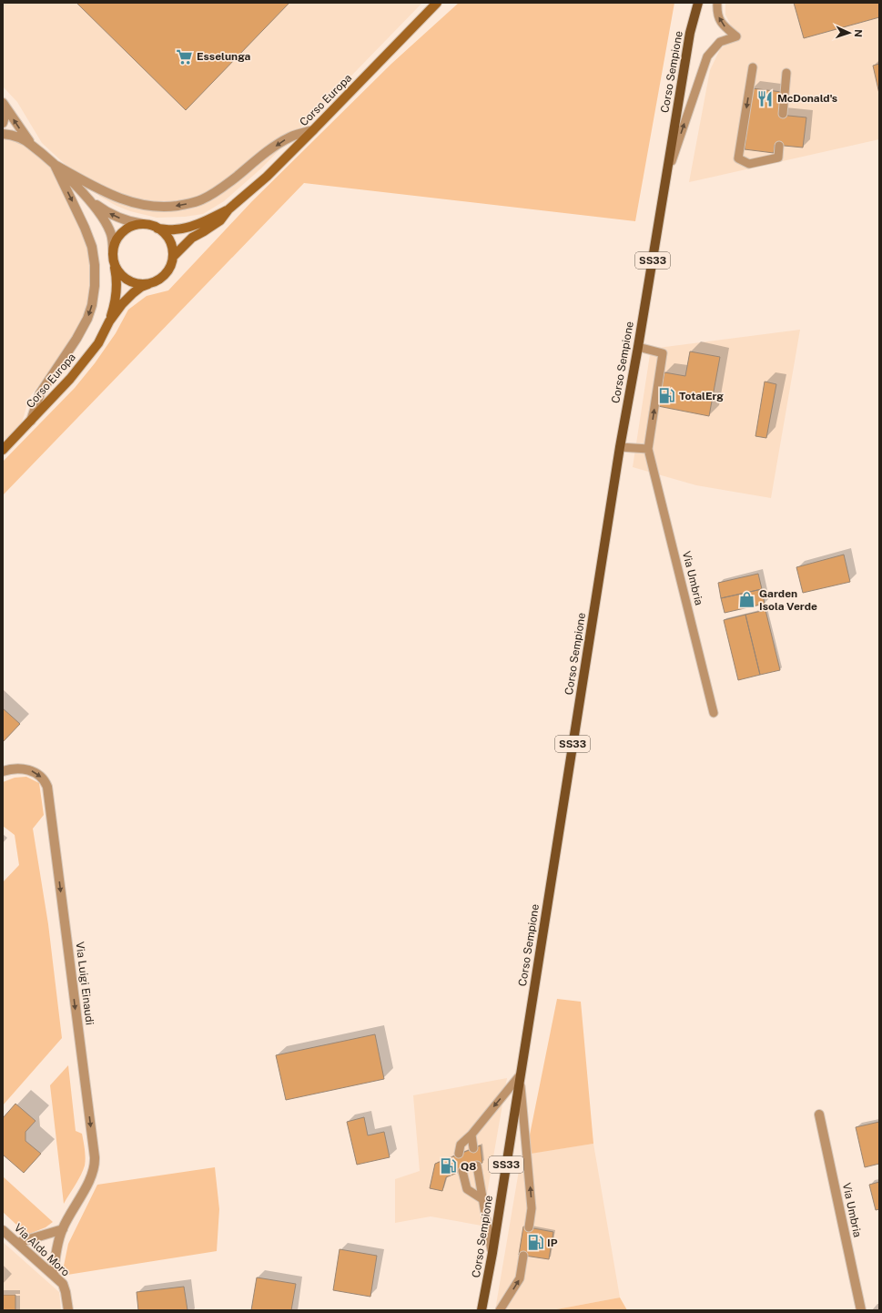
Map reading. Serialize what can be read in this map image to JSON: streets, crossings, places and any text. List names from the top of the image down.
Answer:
{
  "streets": {
    "main road": ["Corso Sempione", "Corso Europa", "SS33"],
    "street": ["Via Umbria", "Via Luigi Einaudi", "Via Aldo Moro"]
  },
  "crossings": [
    ["Via Luigi Einaudi", "Via Aldo Moro"]
  ],
  "one_way": ["Via Luigi Einaudi"],
  "places": {
    "supermarket": ["Esselunga"],
    "restaurant": ["McDonald's"],
    "fuel station": ["TotalErg", "Q8", "IP"],
    "shop": ["Garden Isola Verde"]
  },
  "north": "right"
}
